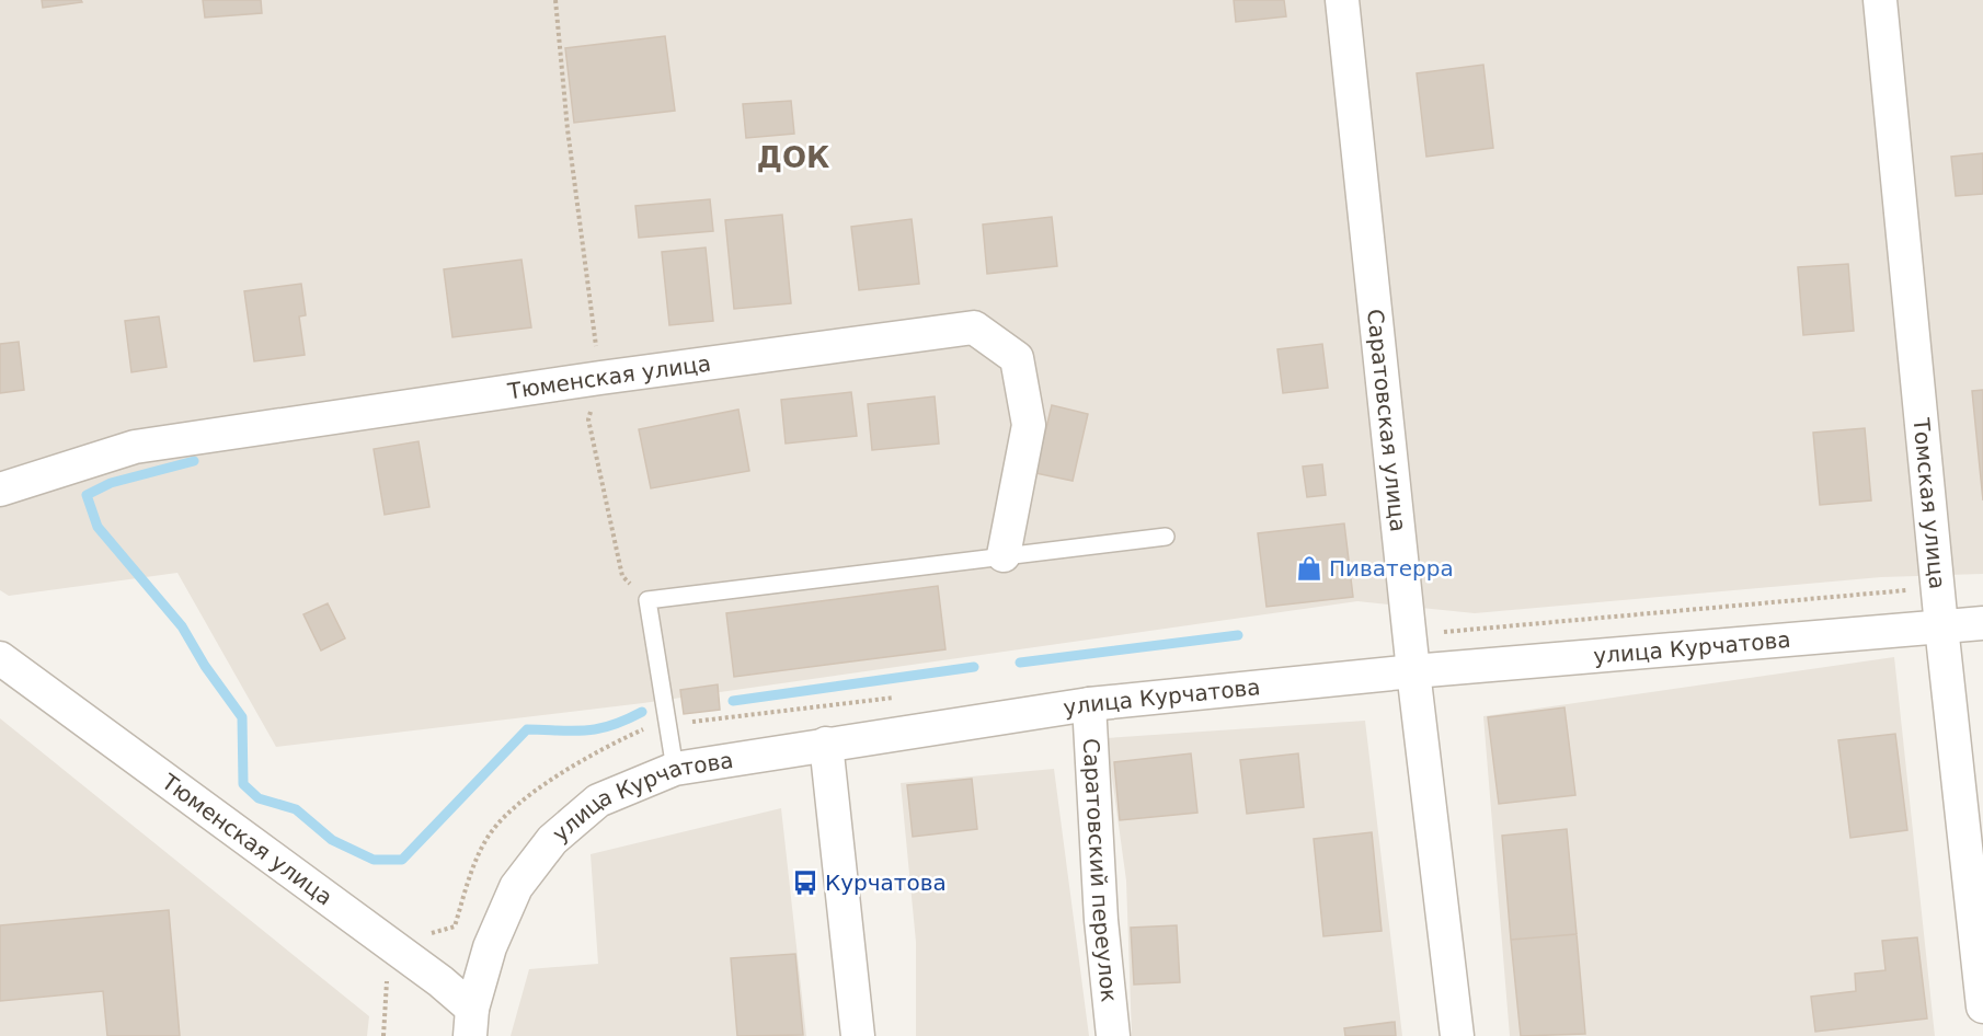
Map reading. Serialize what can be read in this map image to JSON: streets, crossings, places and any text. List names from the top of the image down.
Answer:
{
  "streets": {
    "street": [
      "Тюменская улица",
      "Саратовская улица",
      "Томская улица",
      "улица Курчатова",
      "Саратовский переулок"
    ]
  },
  "crossings": [
    ["Тюменская улица", "улица Курчатова"],
    ["Саратовская улица", "улица Курчатова"],
    ["Томская улица", "улица Курчатова"],
    ["улица Курчатова", "Саратовский переулок"]
  ],
  "districts": ["ДОК"],
  "places": {
    "shop": ["Пиватерра"],
    "bus stop": ["Курчатова"]
  }
}
